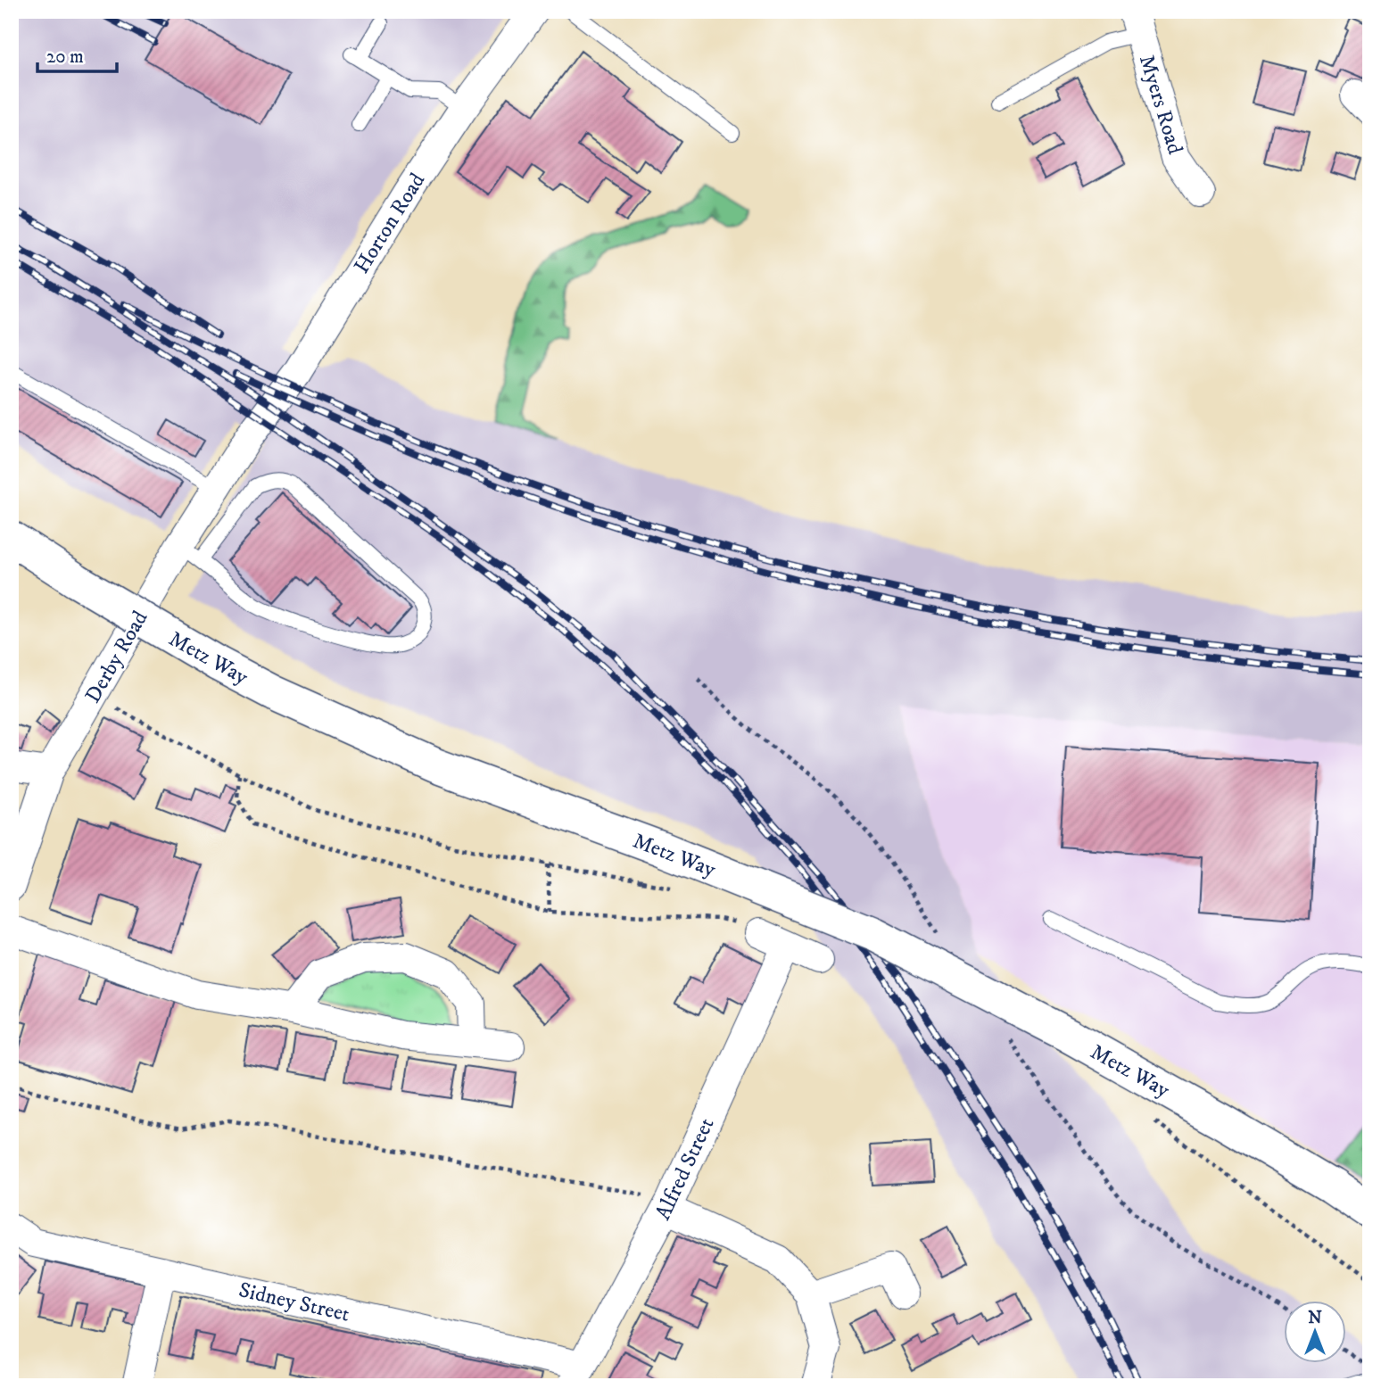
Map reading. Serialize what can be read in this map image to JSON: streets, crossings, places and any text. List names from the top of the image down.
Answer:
{
  "streets": {
    "main road": ["Metz Way"],
    "street": [
      "Myers Road",
      "Horton Road",
      "Derby Road",
      "Alfred Street",
      "Sidney Street"
    ]
  },
  "crossings": [
    ["Horton Road", "Derby Road"],
    ["Alfred Street", "Sidney Street"]
  ],
  "scale_bar": "20 m",
  "north": "top"
}
